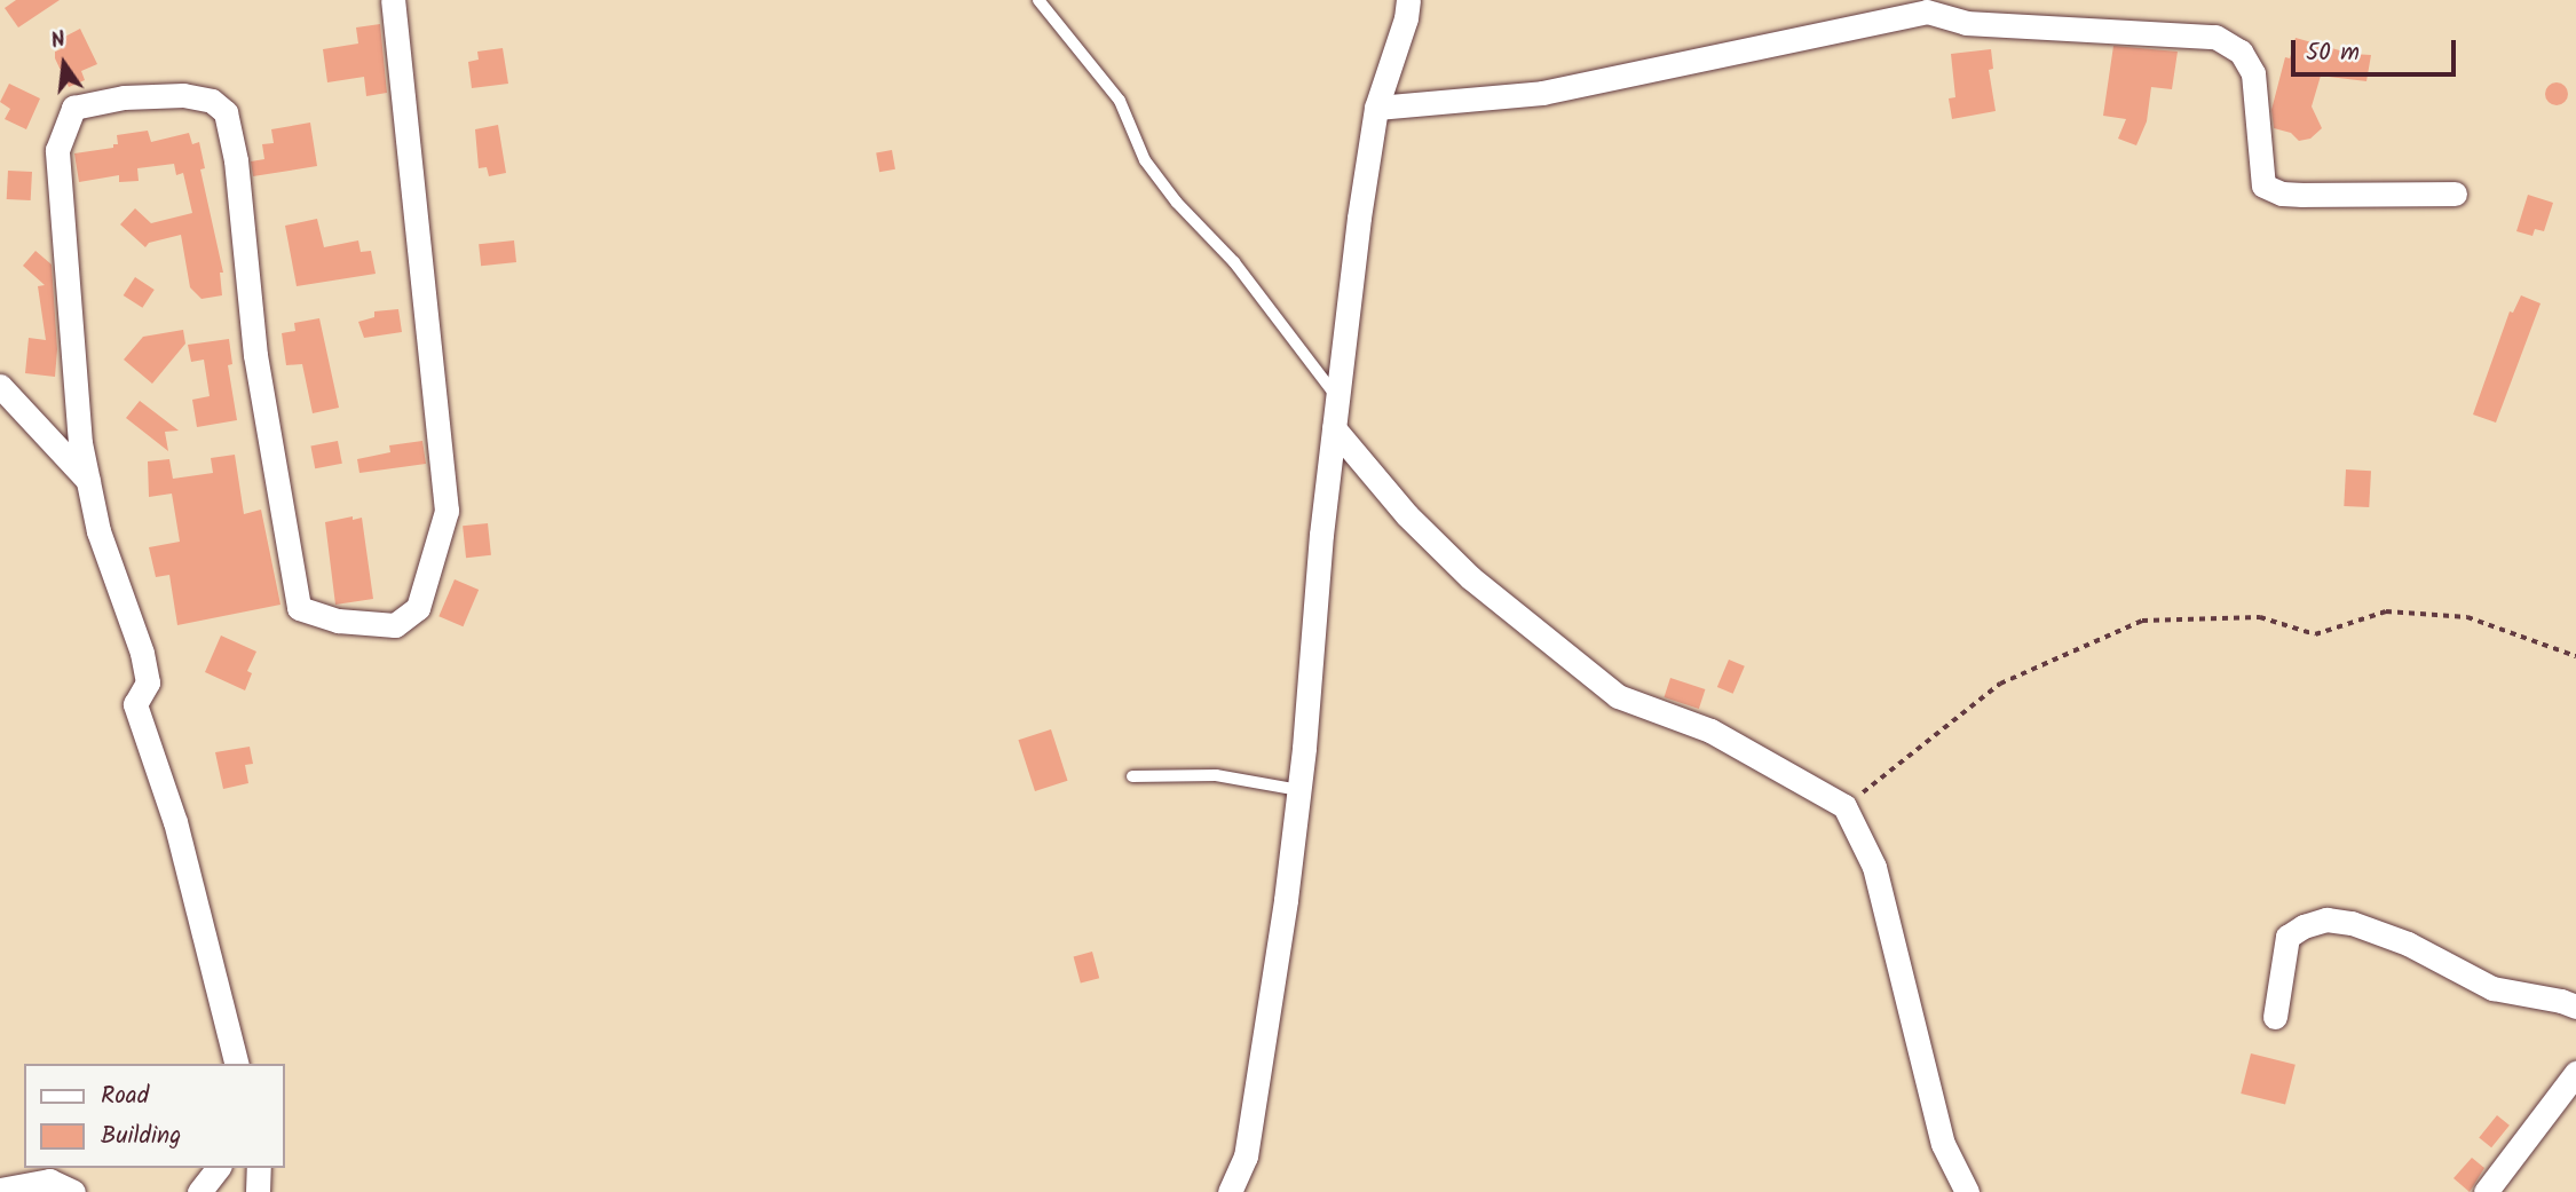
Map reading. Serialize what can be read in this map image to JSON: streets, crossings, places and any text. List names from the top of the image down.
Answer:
{
  "legend": ["Road", "Building"],
  "scale_bar": "50 m",
  "north": "top"
}
